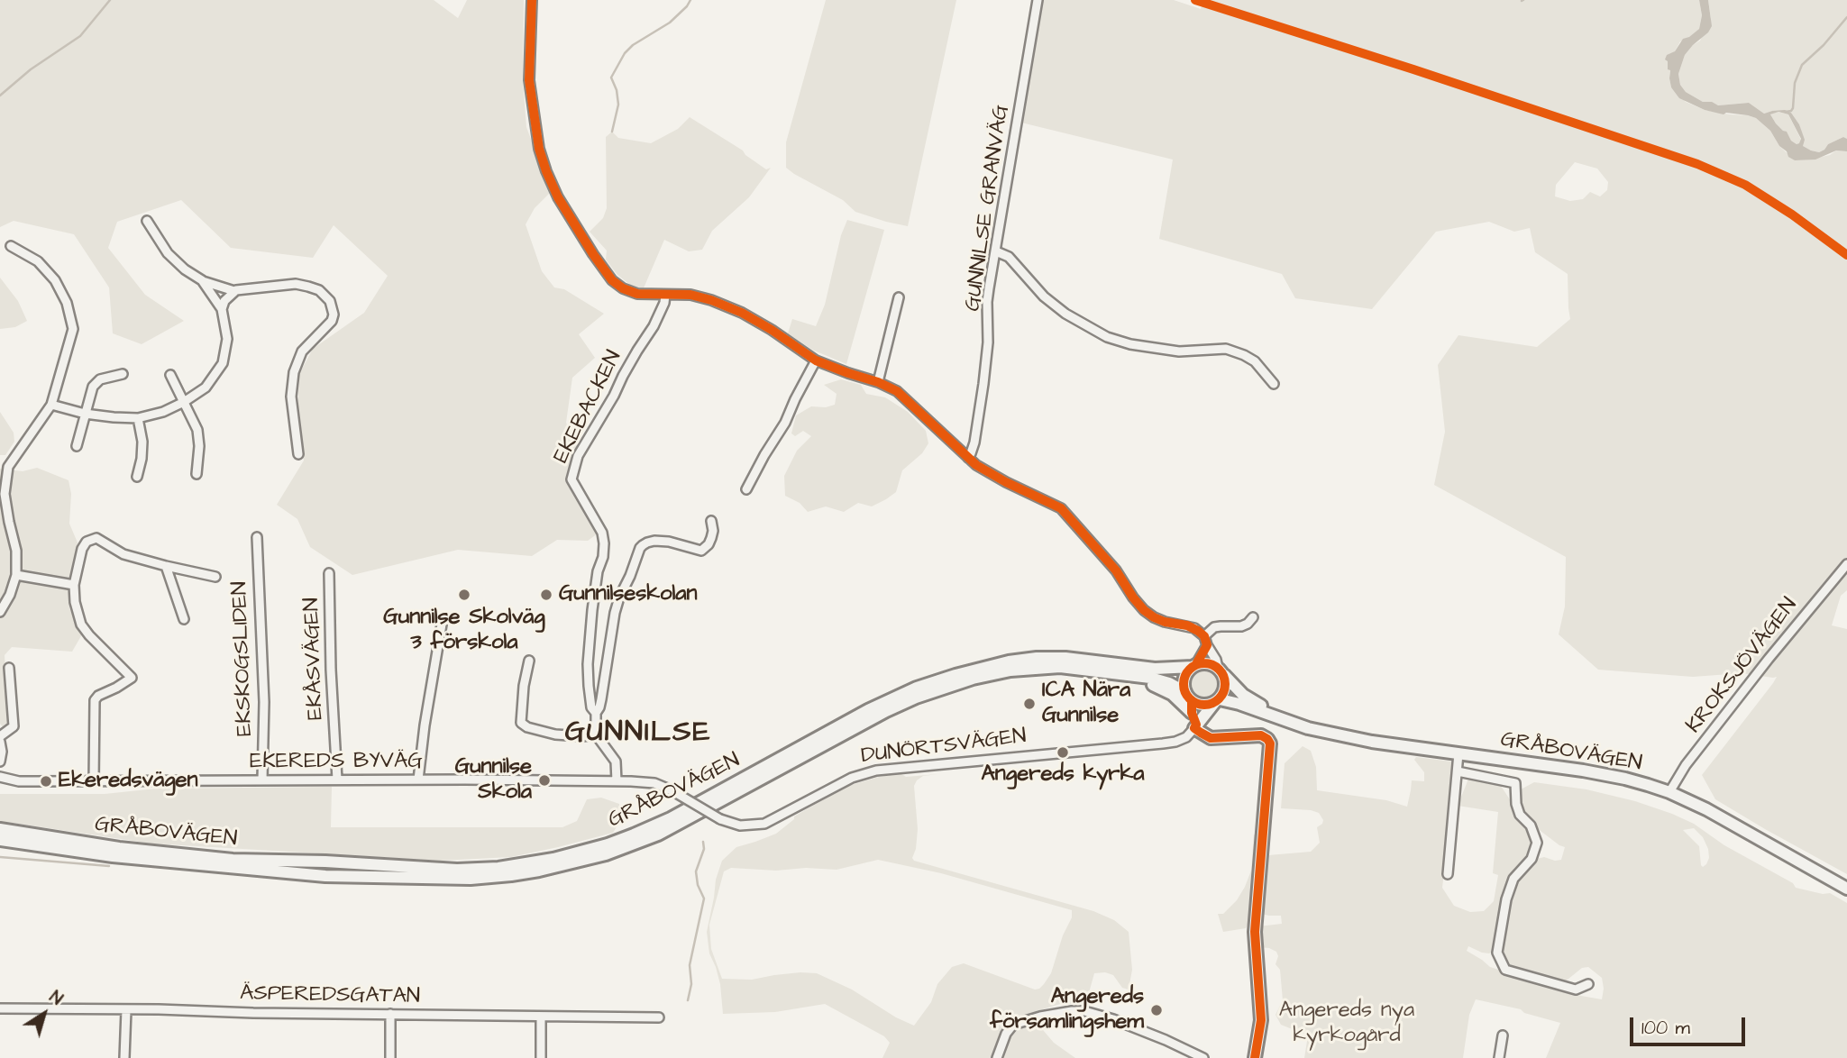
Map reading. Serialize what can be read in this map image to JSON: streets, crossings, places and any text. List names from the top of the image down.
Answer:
{
  "streets": {
    "main road": ["DUNÖRTSVÄGEN", "GRÅBOVÄGEN"],
    "street": [
      "GUNNILSE GRANVÄG",
      "EKEBACKEN",
      "EKSKOGSLIDEN",
      "EKÅSVÄGEN",
      "KROKSJÖVÄGEN",
      "EKEREDS BYVÄG",
      "ÄSPEREDSGATAN"
    ]
  },
  "crossings": [
    ["EKSKOGSLIDEN", "EKEREDS BYVÄG"],
    ["EKÅSVÄGEN", "EKEREDS BYVÄG"],
    ["KROKSJÖVÄGEN", "GRÅBOVÄGEN"],
    ["DUNÖRTSVÄGEN", "GRÅBOVÄGEN"],
    ["DUNÖRTSVÄGEN", "EKEREDS BYVÄG"]
  ],
  "districts": ["GUNNILSE"],
  "parks": ["Angereds nya kyrkogård"],
  "places": [
    "Gunnilse Skolväg 3 förskola",
    "Gunnilseskolan",
    "ICA Nära Gunnilse",
    "Angereds kyrka",
    "Gunnilse Skola",
    "Ekeredsvägen",
    "Angereds församlingshem"
  ],
  "scale_bar": "100 m",
  "north": "top right"
}
